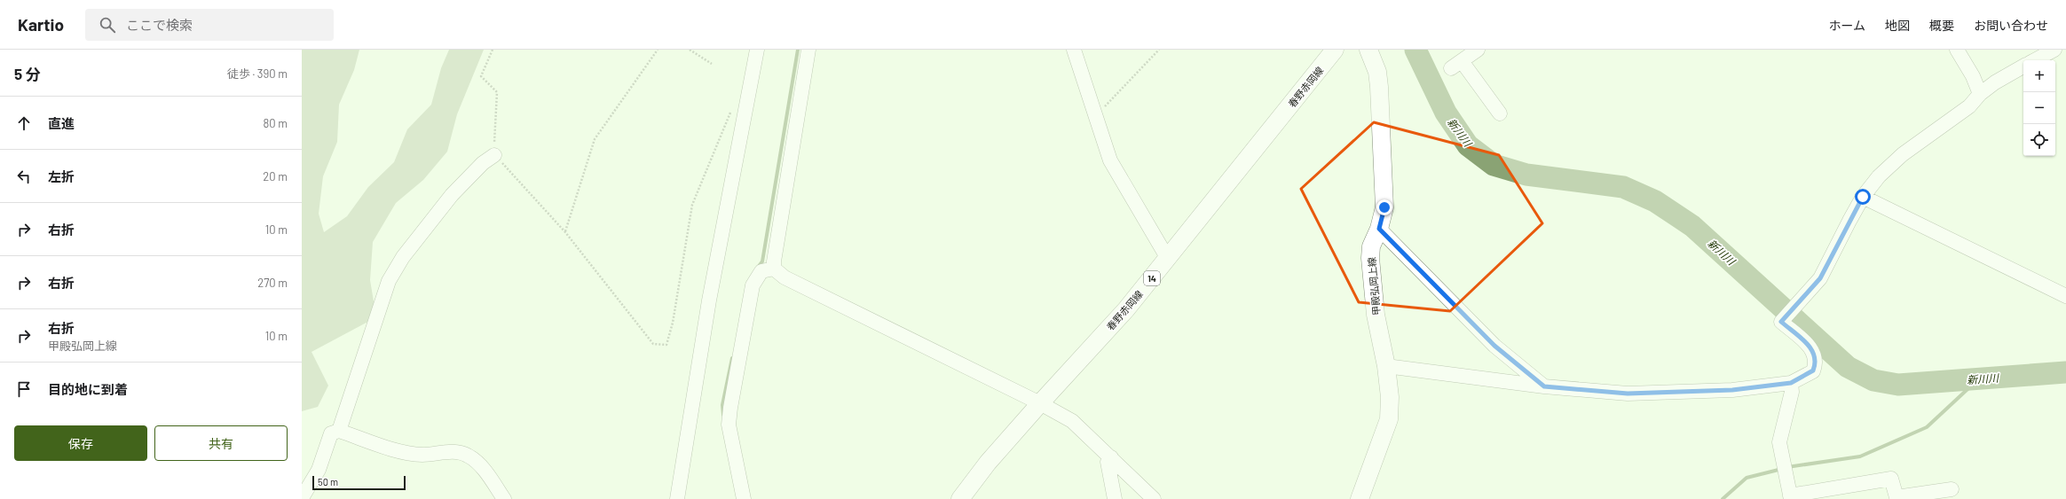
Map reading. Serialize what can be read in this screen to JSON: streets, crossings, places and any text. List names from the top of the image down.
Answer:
{
  "streets": {
    "main road": ["春野赤岡線", "14", "甲殿弘岡上線"]
  },
  "water": ["新川川"],
  "scale_bar": "50 m",
  "page": {
    "header": "Kartio",
    "search": "ここで検索",
    "nav": [
      "ホーム",
      "地図",
      "概要",
      "お問い合わせ"
    ],
    "heading": ["5 分", "徒歩 · 390 m"],
    "map_buttons": ["+", "−"],
    "list": [
      ["直進", "80 m"],
      ["左折", "20 m"],
      ["右折", "10 m"],
      ["右折", "270 m"],
      ["右折", "甲殿弘岡上線", "10 m"],
      "目的地に到着"
    ],
    "buttons": ["保存", "共有"],
    "scale": "50 m"
  }
}
